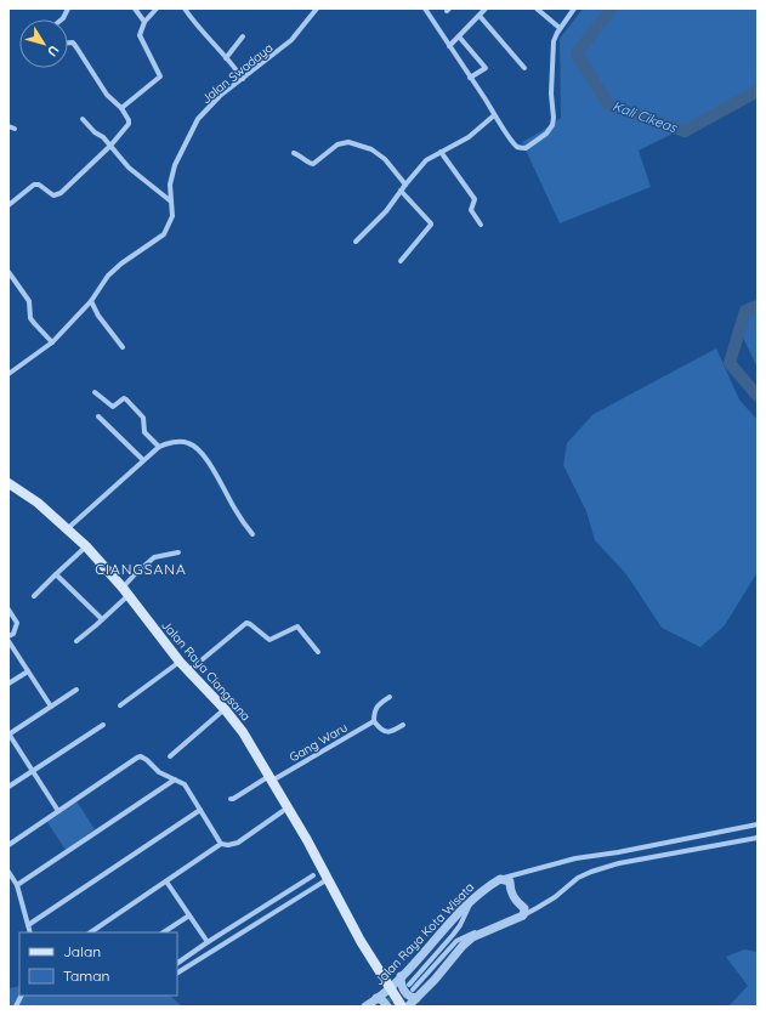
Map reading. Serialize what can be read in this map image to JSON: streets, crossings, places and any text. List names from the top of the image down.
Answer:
{
  "streets": {
    "main road": ["Jalan Raya Ciangsana"],
    "street": ["Jalan Swadaya", "Gang Waru", "Jalan Raya Kota Wisata"]
  },
  "crossings": [
    ["Jalan Raya Ciangsana", "Gang Waru"],
    ["Jalan Raya Ciangsana", "Jalan Raya Kota Wisata"]
  ],
  "districts": ["CIANGSANA"],
  "water": ["Kali Cikeas"],
  "legend": ["Jalan", "Taman"],
  "north": "bottom right"
}
